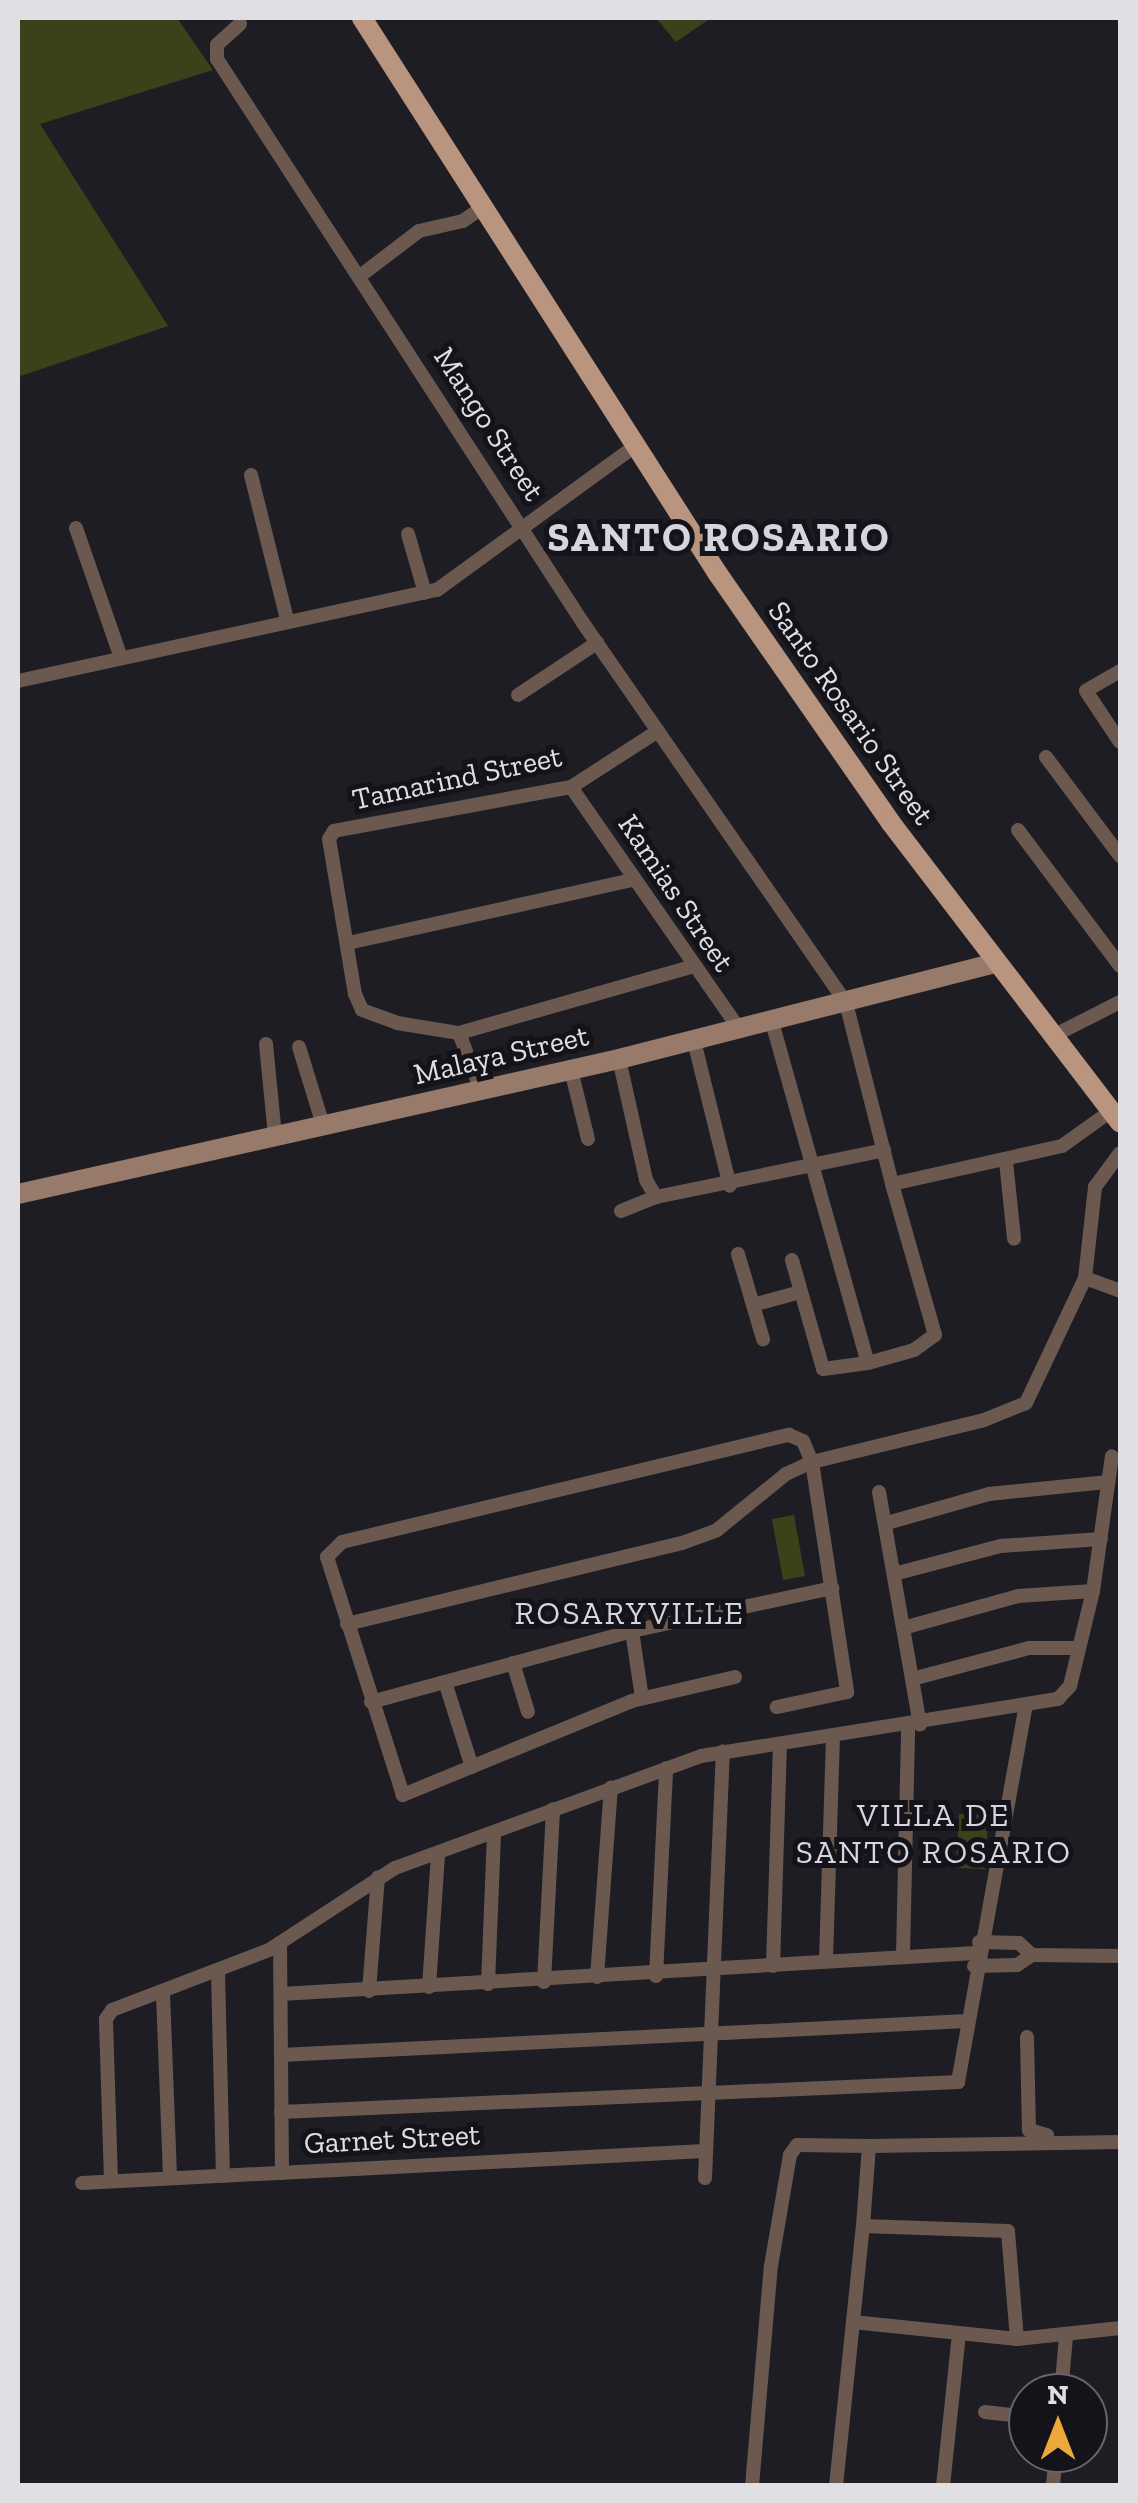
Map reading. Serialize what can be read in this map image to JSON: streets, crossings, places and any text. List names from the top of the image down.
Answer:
{
  "streets": {
    "main road": ["Santo Rosario Street"],
    "street": [
      "Mango Street",
      "Tamarind Street",
      "Kamias Street",
      "Malaya Street",
      "Garnet Street"
    ]
  },
  "crossings": [
    ["Mango Street", "Tamarind Street"],
    ["Mango Street", "Malaya Street"],
    ["Santo Rosario Street", "Malaya Street"],
    ["Tamarind Street", "Kamias Street"],
    ["Kamias Street", "Malaya Street"]
  ],
  "districts": ["SANTO ROSARIO", "ROSARYVILLE", "VILLA DE SANTO ROSARIO"],
  "north": "top"
}
